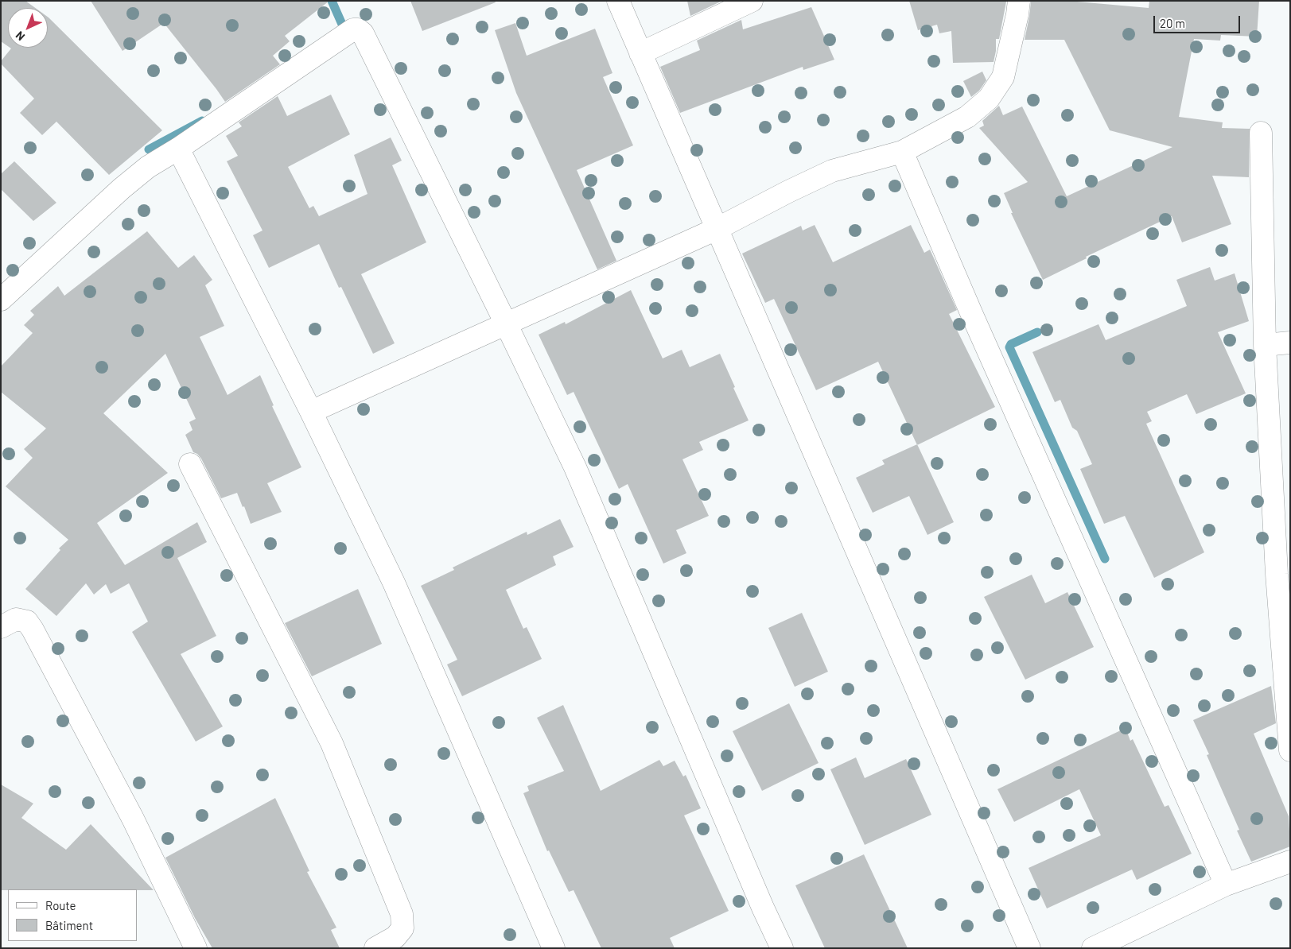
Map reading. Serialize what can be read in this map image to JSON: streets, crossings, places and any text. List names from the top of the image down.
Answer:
{
  "legend": ["Route", "Bâtiment"],
  "scale_bar": "20 m",
  "north": "bottom left"
}
